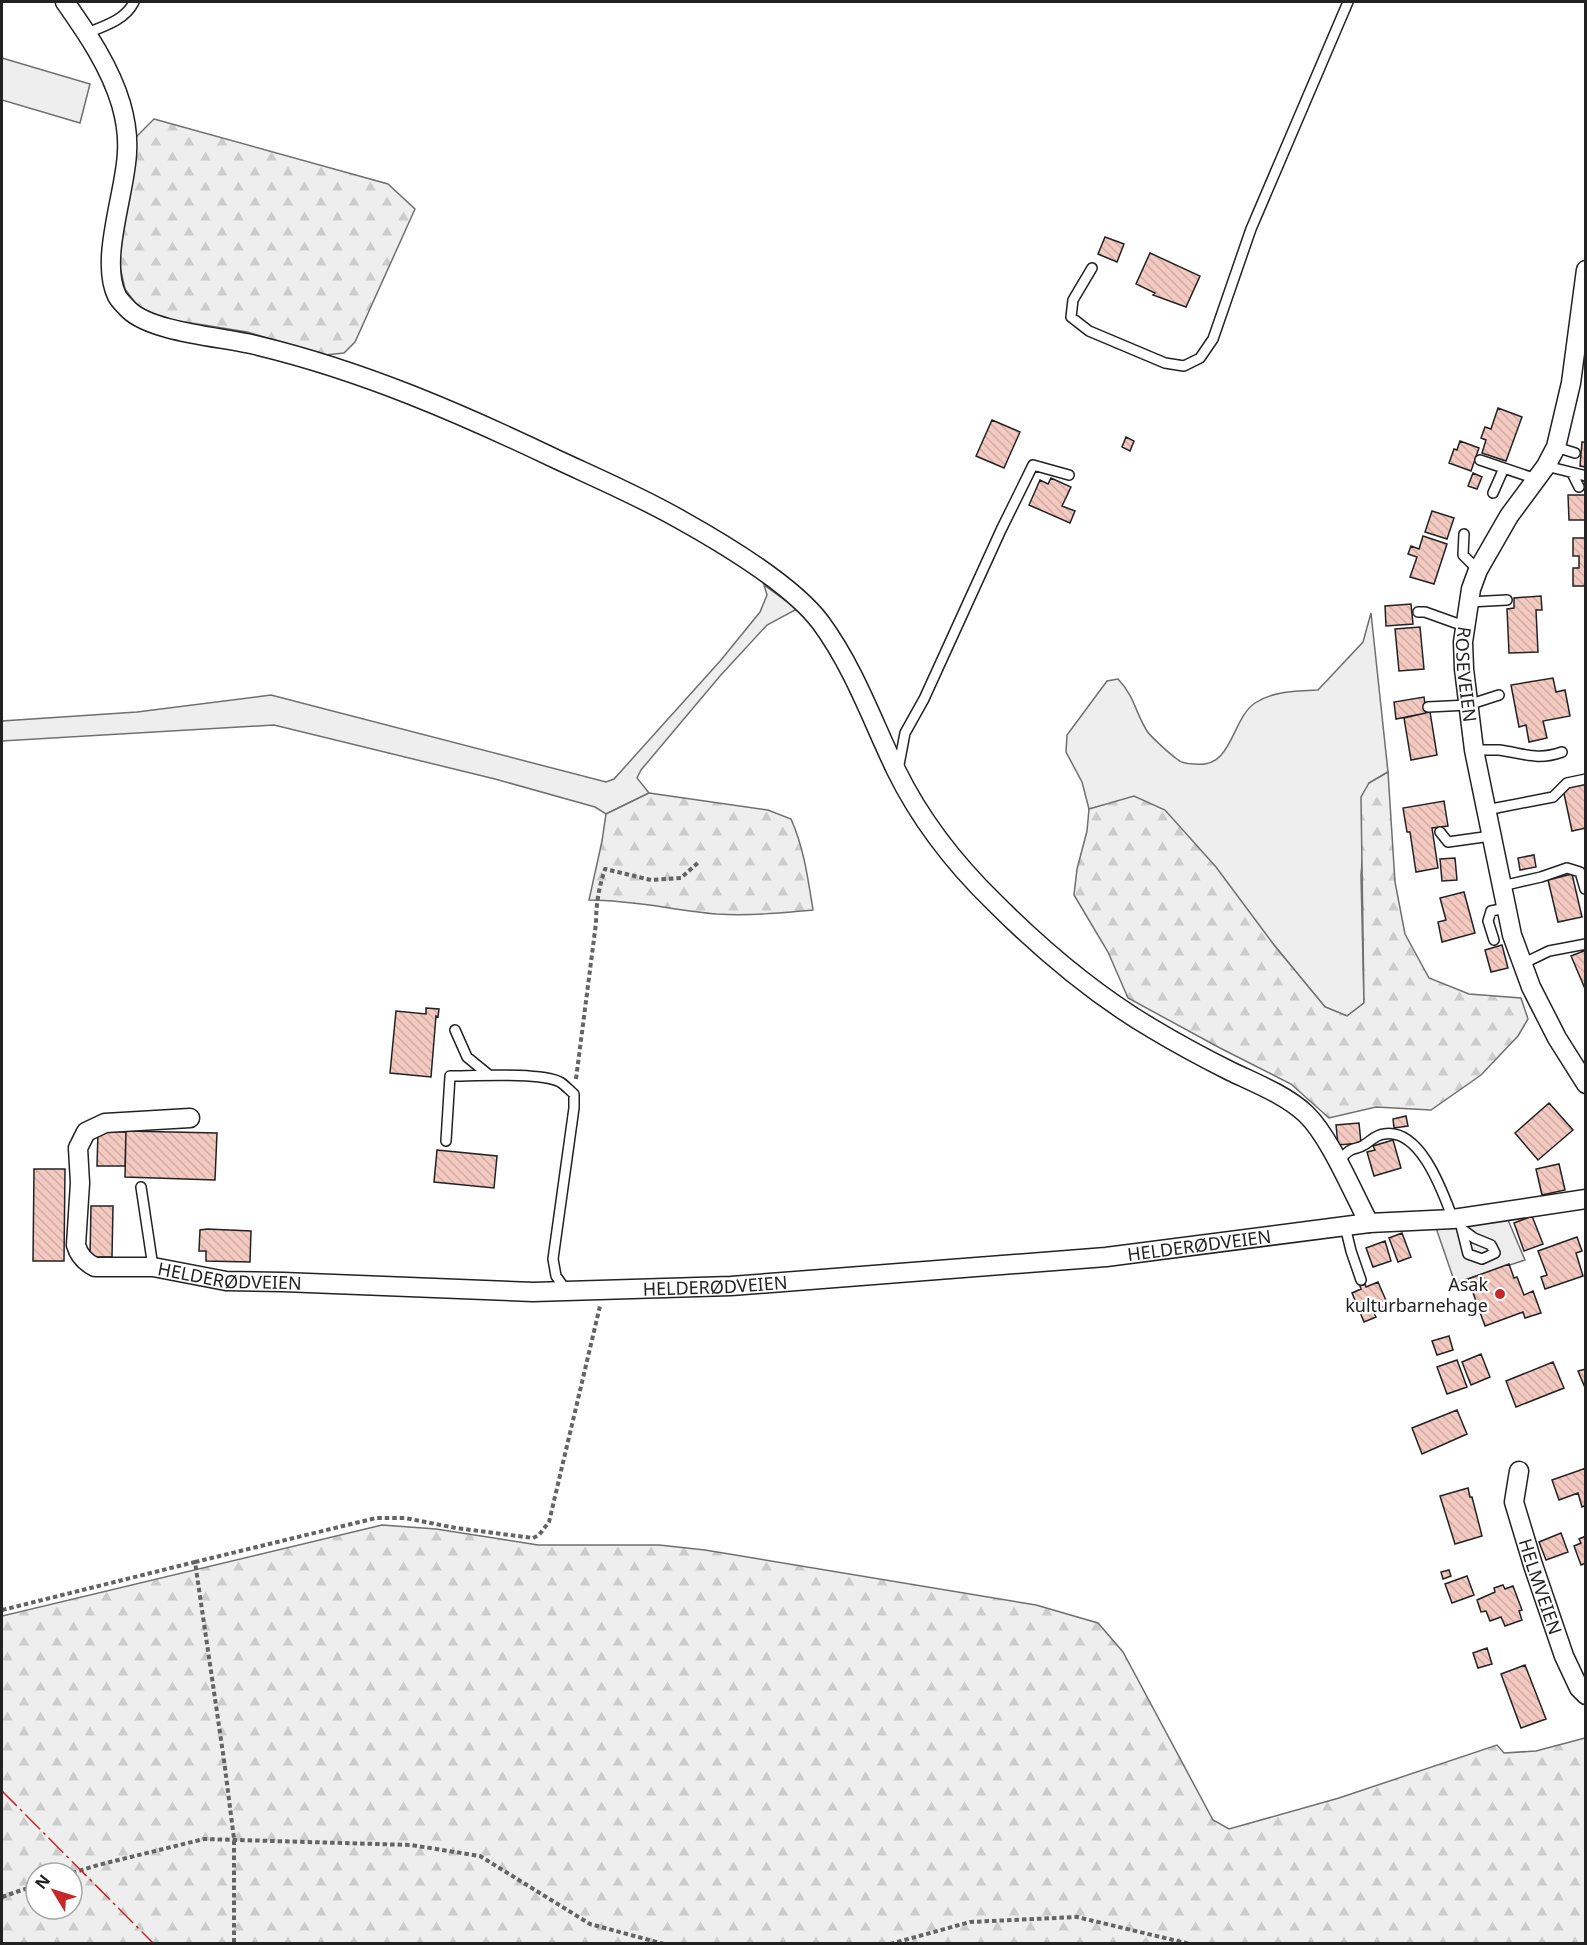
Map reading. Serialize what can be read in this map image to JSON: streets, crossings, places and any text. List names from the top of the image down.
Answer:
{
  "streets": {
    "street": ["ROSEVEIEN", "HELDERØDVEIEN", "HELMVEIEN"]
  },
  "places": ["Asak kulturbarnehage"],
  "north": "top left"
}
